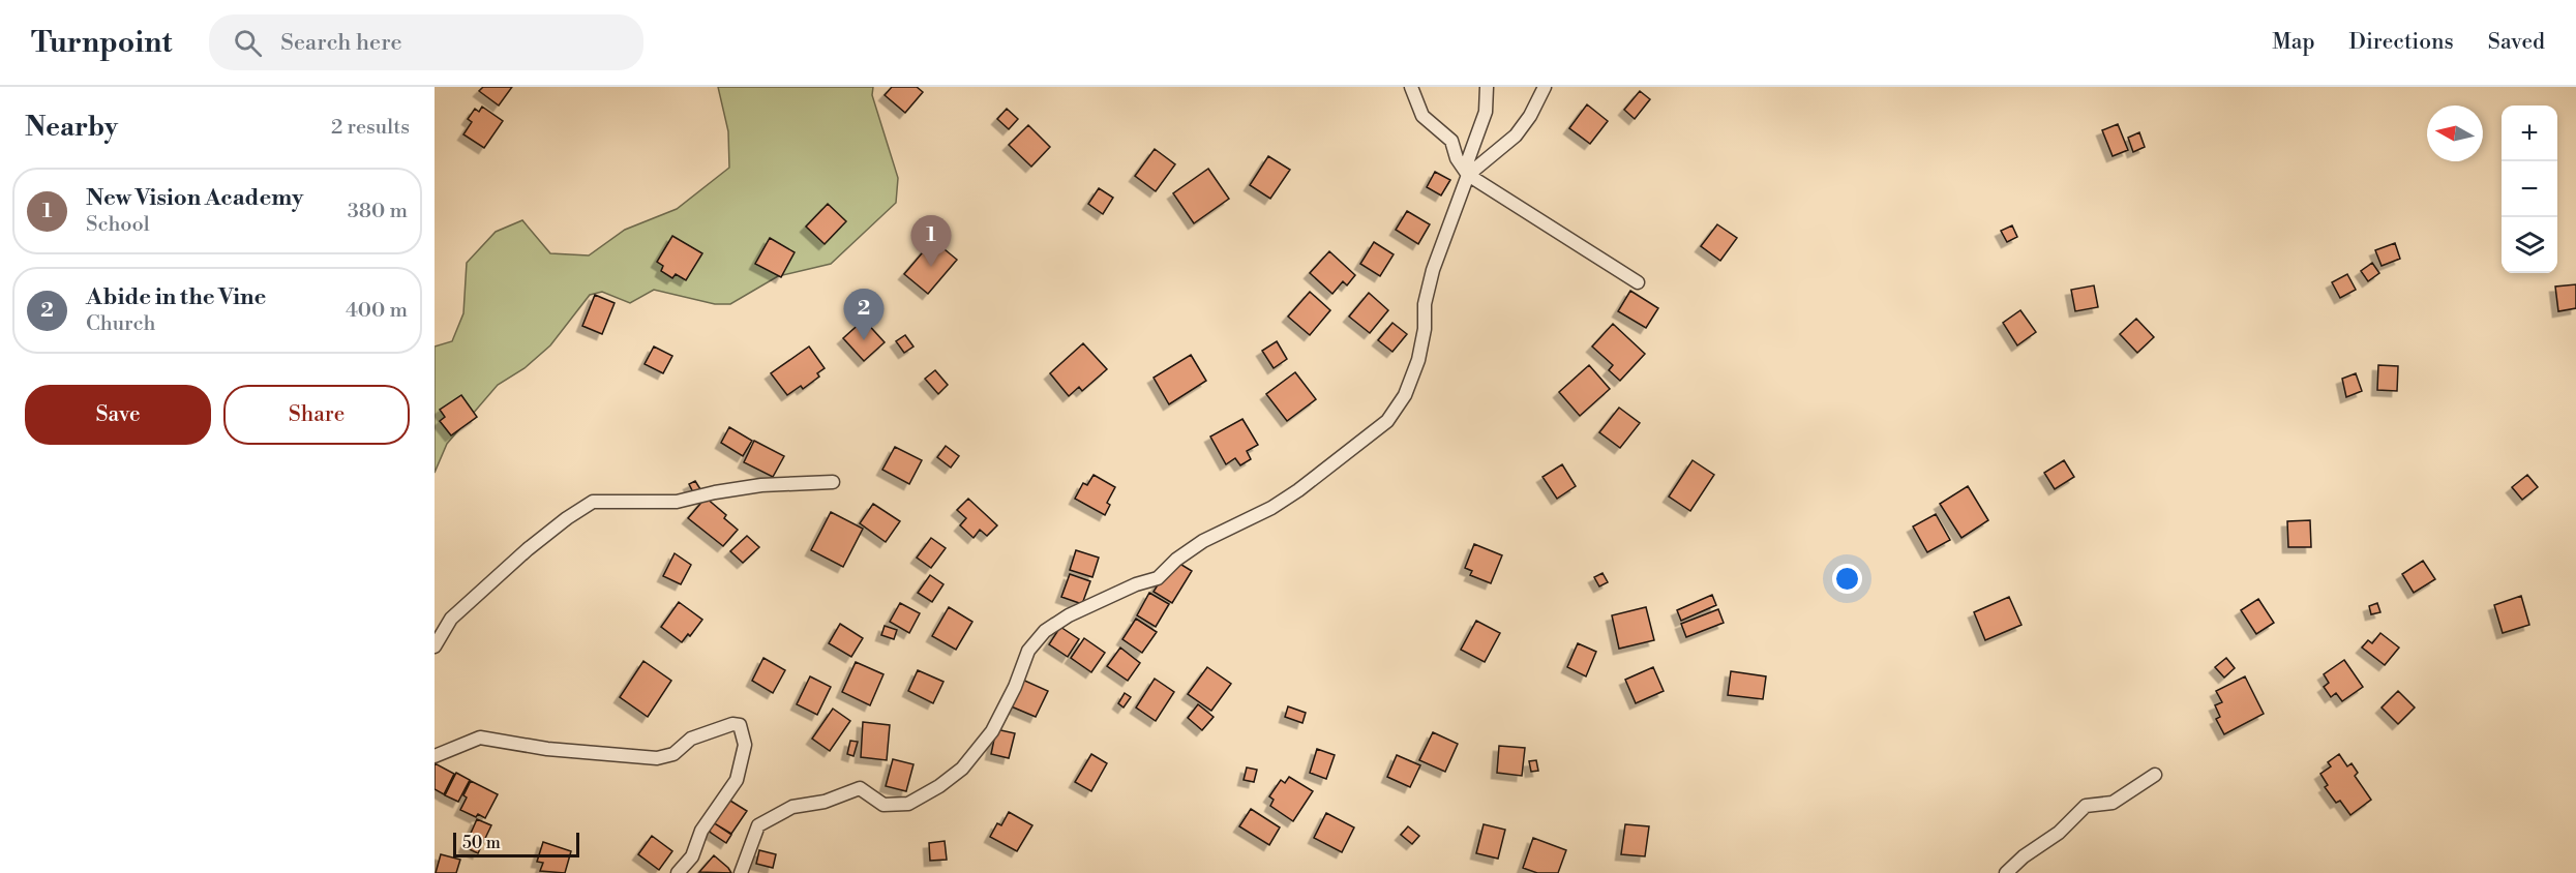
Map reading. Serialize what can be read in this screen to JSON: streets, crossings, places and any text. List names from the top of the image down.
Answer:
{
  "scale_bar": "50 m",
  "north": "left",
  "page": {
    "header": "Turnpoint",
    "search": "Search here",
    "nav": ["Map", "Directions", "Saved"],
    "heading": ["Nearby", "2 results"],
    "map_buttons": ["+", "−"],
    "list": [
      {
        "mark": "1",
        "name": "New Vision Academy",
        "note": "School",
        "value": "380 m"
      },
      {
        "mark": "2",
        "name": "Abide in the Vine",
        "note": "Church",
        "value": "400 m"
      }
    ],
    "pins": ["1", "2"],
    "buttons": ["Save", "Share"],
    "scale": "50 m"
  }
}
